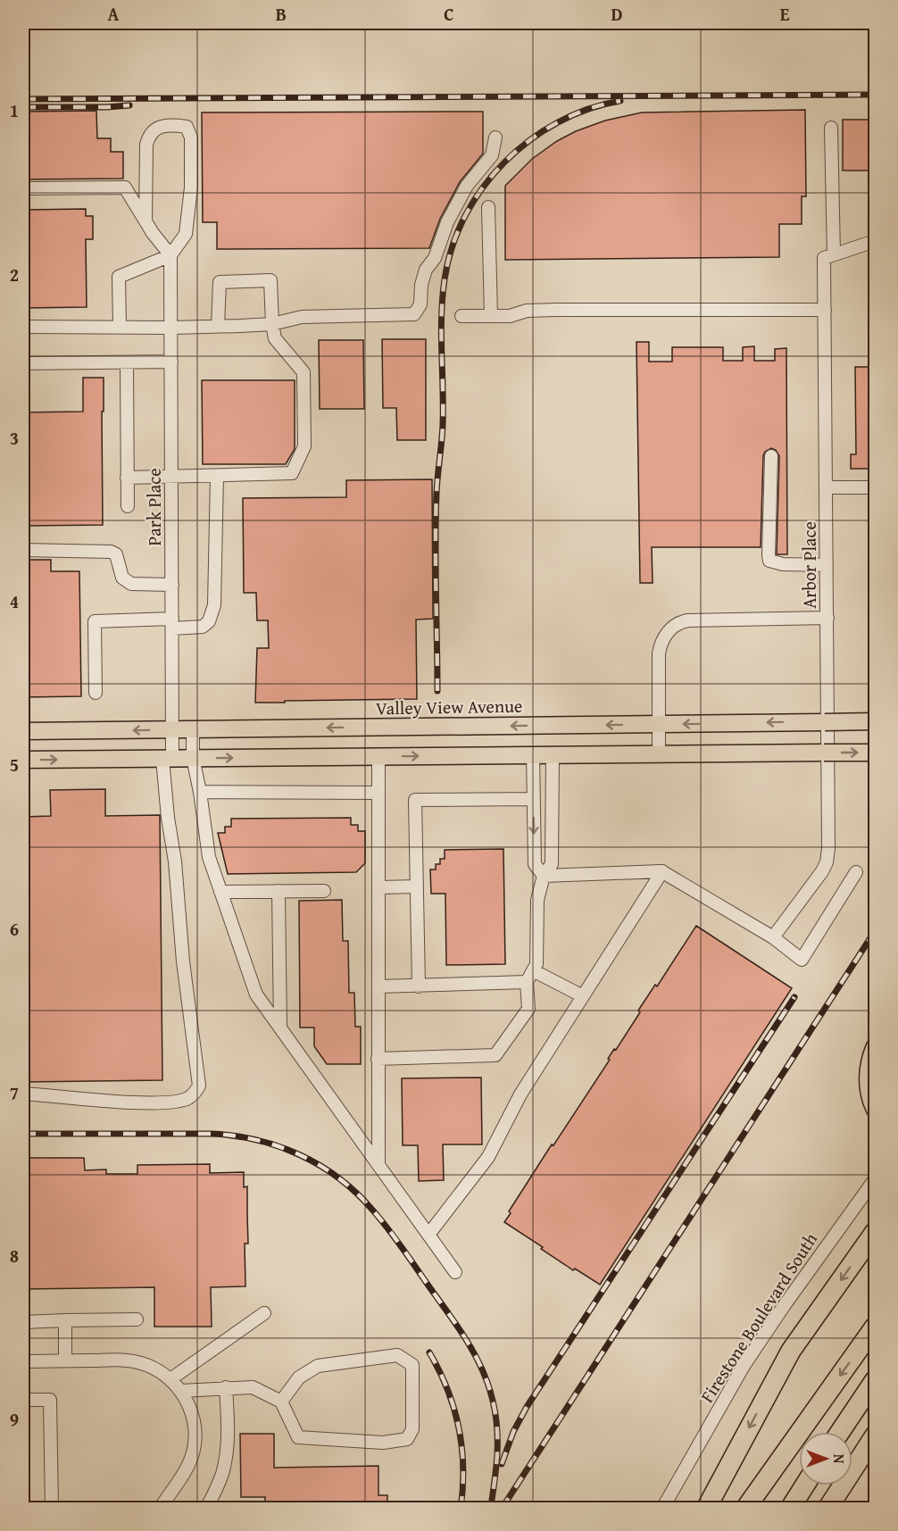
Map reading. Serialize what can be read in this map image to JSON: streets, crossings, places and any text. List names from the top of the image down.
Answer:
{
  "streets": {
    "main road": ["Valley View Avenue"],
    "street": ["Park Place", "Arbor Place", "Firestone Boulevard South"]
  },
  "crossings": [
    ["Park Place", "Valley View Avenue"],
    ["Arbor Place", "Valley View Avenue"]
  ],
  "north": "right",
  "grid": {
    "columns": [
      "A",
      "B",
      "C",
      "D",
      "E"
    ],
    "rows": [
      "1",
      "2",
      "3",
      "4",
      "5",
      "6",
      "7",
      "8",
      "9"
    ]
  }
}
